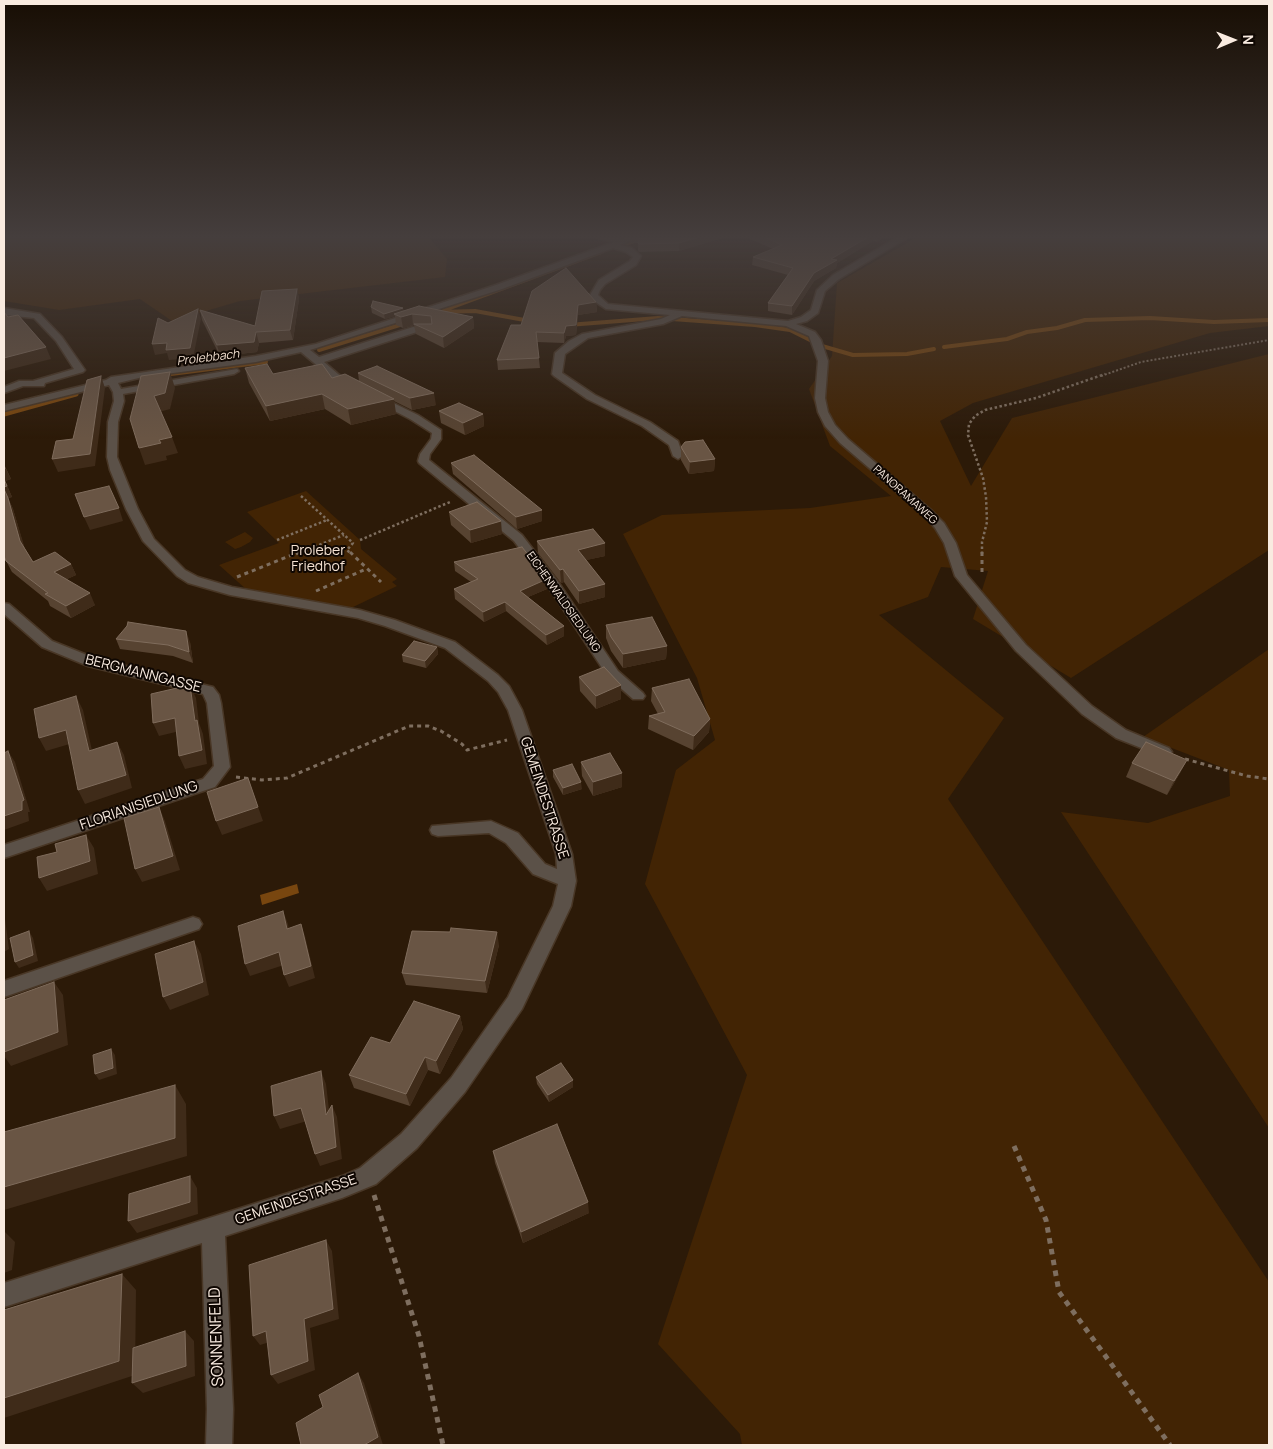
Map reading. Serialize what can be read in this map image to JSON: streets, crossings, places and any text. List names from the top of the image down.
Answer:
{
  "streets": {
    "street": [
      "PANORAMAWEG",
      "EICHENWALDSIEDLUNG",
      "BERGMANNGASSE",
      "GEMEINDESTRASSE",
      "FLORIANISIEDLUNG",
      "SONNENFELD"
    ]
  },
  "crossings": [
    ["BERGMANNGASSE", "FLORIANISIEDLUNG"],
    ["GEMEINDESTRASSE", "SONNENFELD"]
  ],
  "water": ["Prolebbach"],
  "parks": ["Proleber Friedhof"],
  "north": "right"
}
